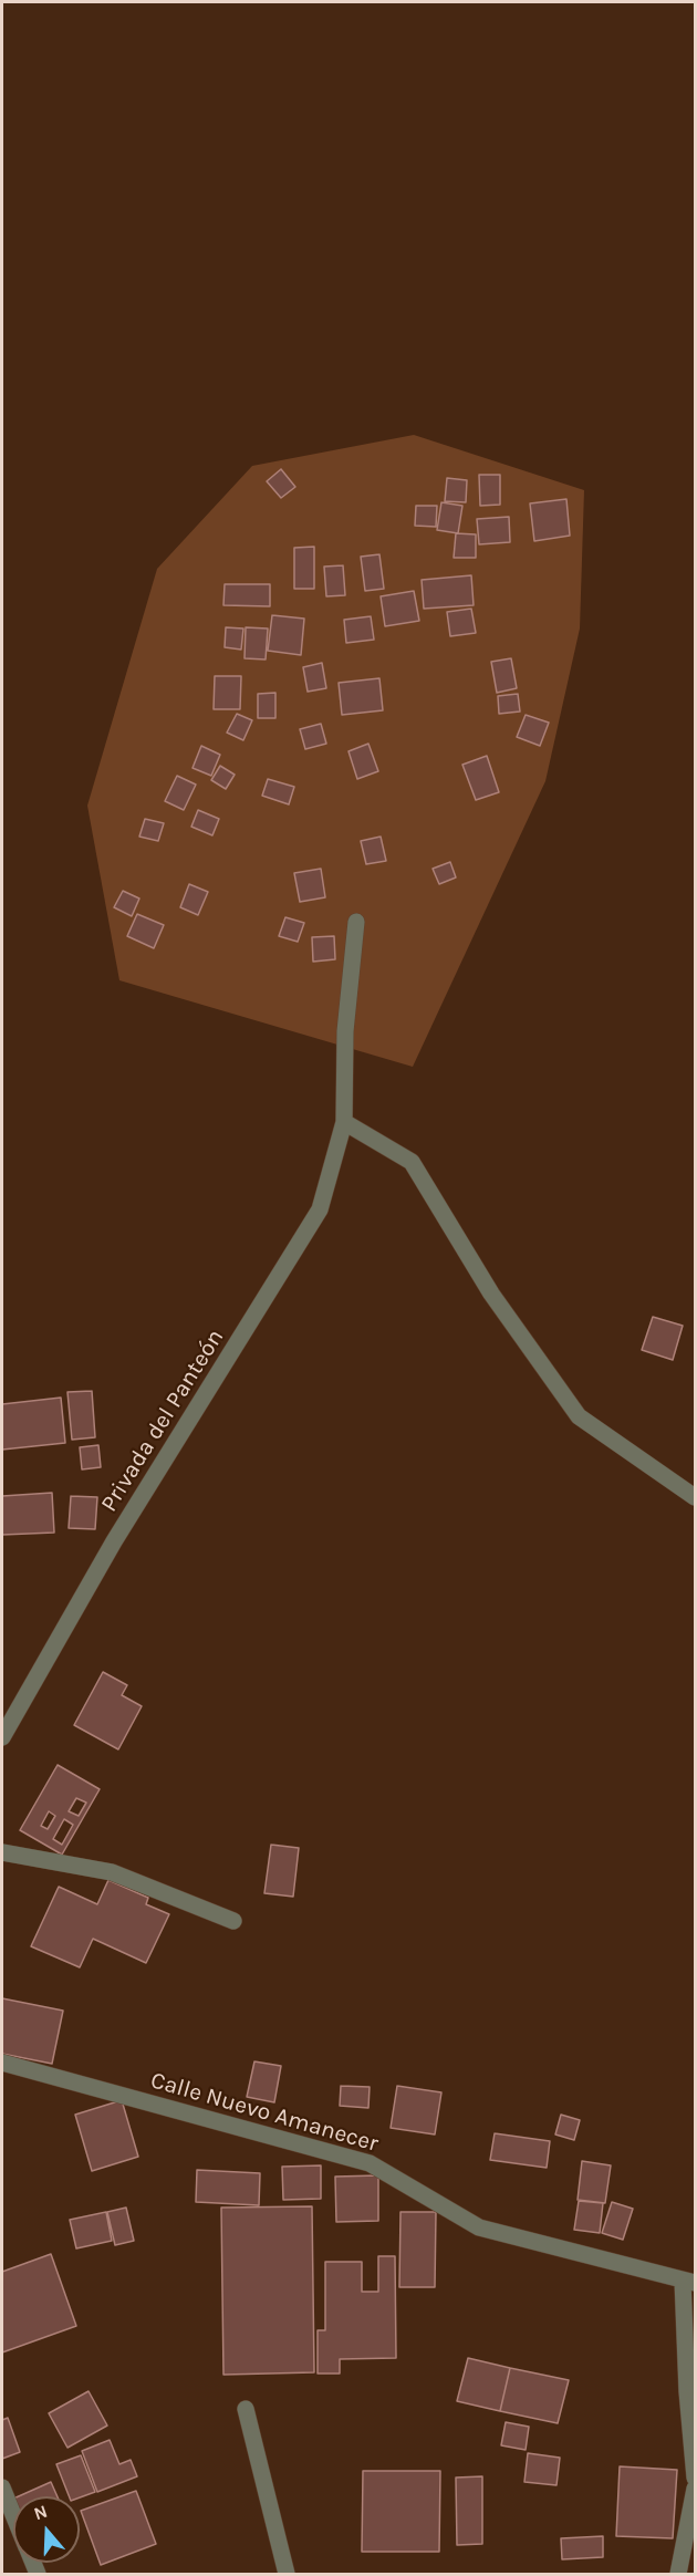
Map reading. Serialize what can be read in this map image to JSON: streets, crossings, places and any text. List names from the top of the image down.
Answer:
{
  "streets": {
    "street": ["Privada del Panteón", "Calle Nuevo Amanecer"]
  },
  "north": "top"
}
